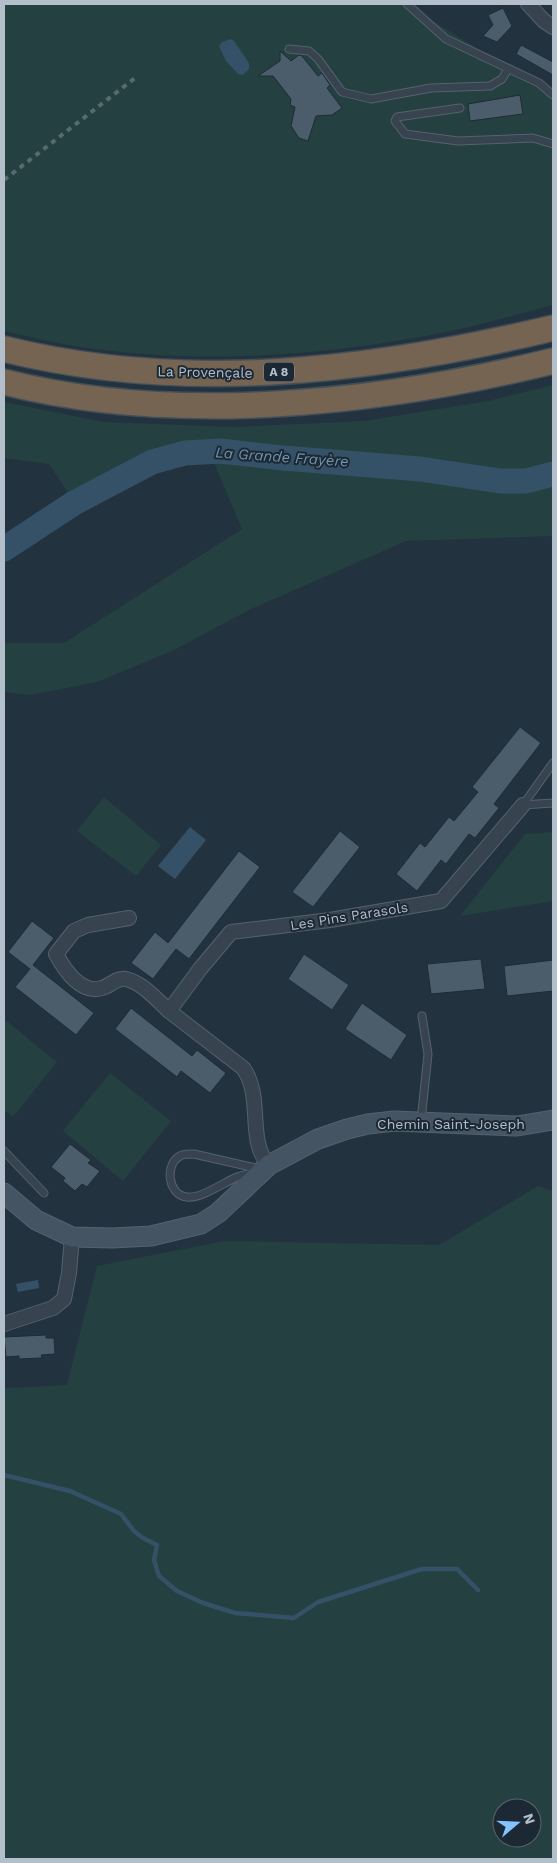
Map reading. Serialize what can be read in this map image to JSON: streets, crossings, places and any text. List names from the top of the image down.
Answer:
{
  "streets": {
    "highway": ["La Provençale", "A 8"],
    "main road": ["Chemin Saint-Joseph"],
    "street": ["Les Pins Parasols"]
  },
  "water": ["La Grande Frayère"],
  "north": "right"
}
